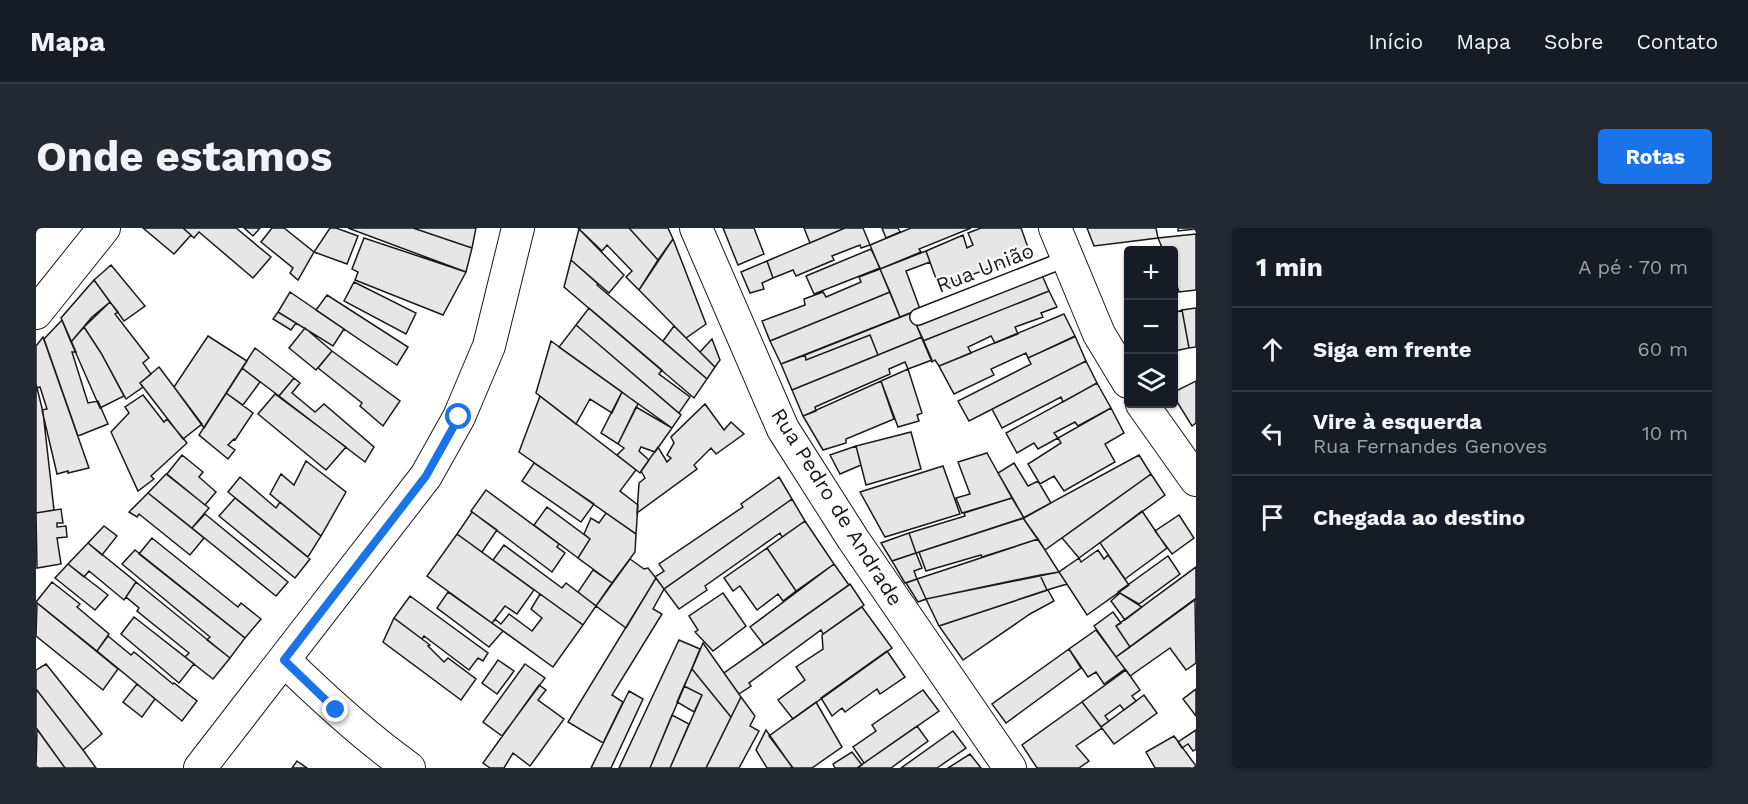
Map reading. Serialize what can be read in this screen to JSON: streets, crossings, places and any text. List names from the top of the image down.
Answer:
{
  "streets": {
    "street": ["Rua Pedro de Andrade"],
    "lane": ["Rua União"]
  },
  "page": {
    "header": "Mapa",
    "nav": [
      "Início",
      "Mapa",
      "Sobre",
      "Contato"
    ],
    "buttons": "Rotas",
    "title": "Onde estamos",
    "heading": ["1 min", "A pé · 70 m"],
    "map_buttons": ["+", "−"],
    "list": [
      ["Siga em frente", "60 m"],
      ["Vire à esquerda", "Rua Fernandes Genoves", "10 m"],
      "Chegada ao destino"
    ]
  }
}
